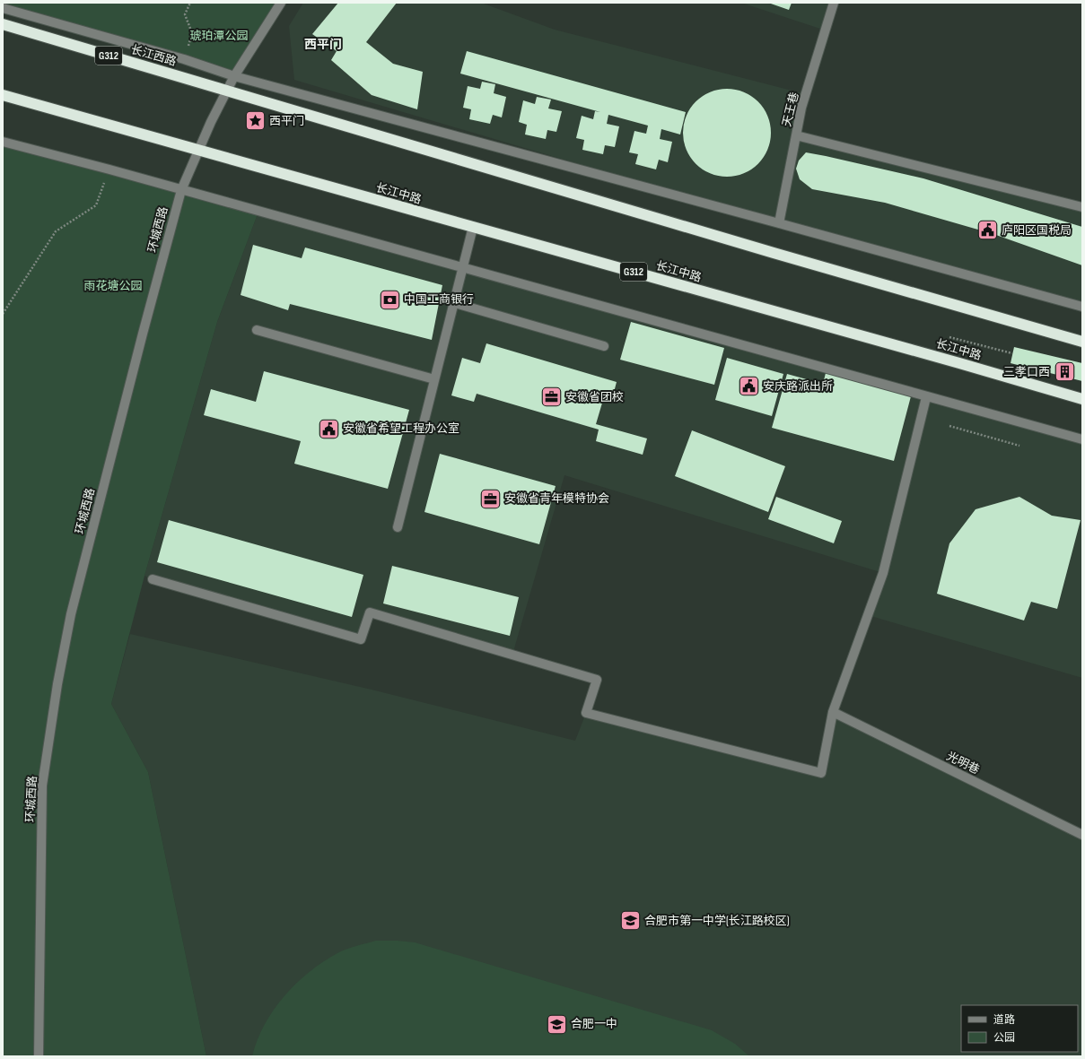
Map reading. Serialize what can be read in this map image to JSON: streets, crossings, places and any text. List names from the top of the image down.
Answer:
{
  "streets": {
    "highway": ["G312", "长江西路", "长江中路"],
    "street": ["天王巷", "环城西路", "光明巷"]
  },
  "crossings": [
    ["G312", "长江西路"],
    ["G312", "环城西路"],
    ["长江西路", "环城西路"],
    ["长江中路", "环城西路"]
  ],
  "districts": ["西平门"],
  "parks": ["琥珀潭公园", "雨花塘公园"],
  "places": {
    "place": ["西平门"],
    "public building": ["庐阳区国税局", "安庆路派出所", "安徽省希望工程办公室"],
    "bank": ["中国工商银行"],
    "building": ["三孝口西"],
    "office": ["安徽省团校", "安徽省青年模特协会"],
    "school or university": ["合肥市第一中学(长江路校区)", "合肥一中"]
  },
  "legend": ["道路", "公园"]
}
